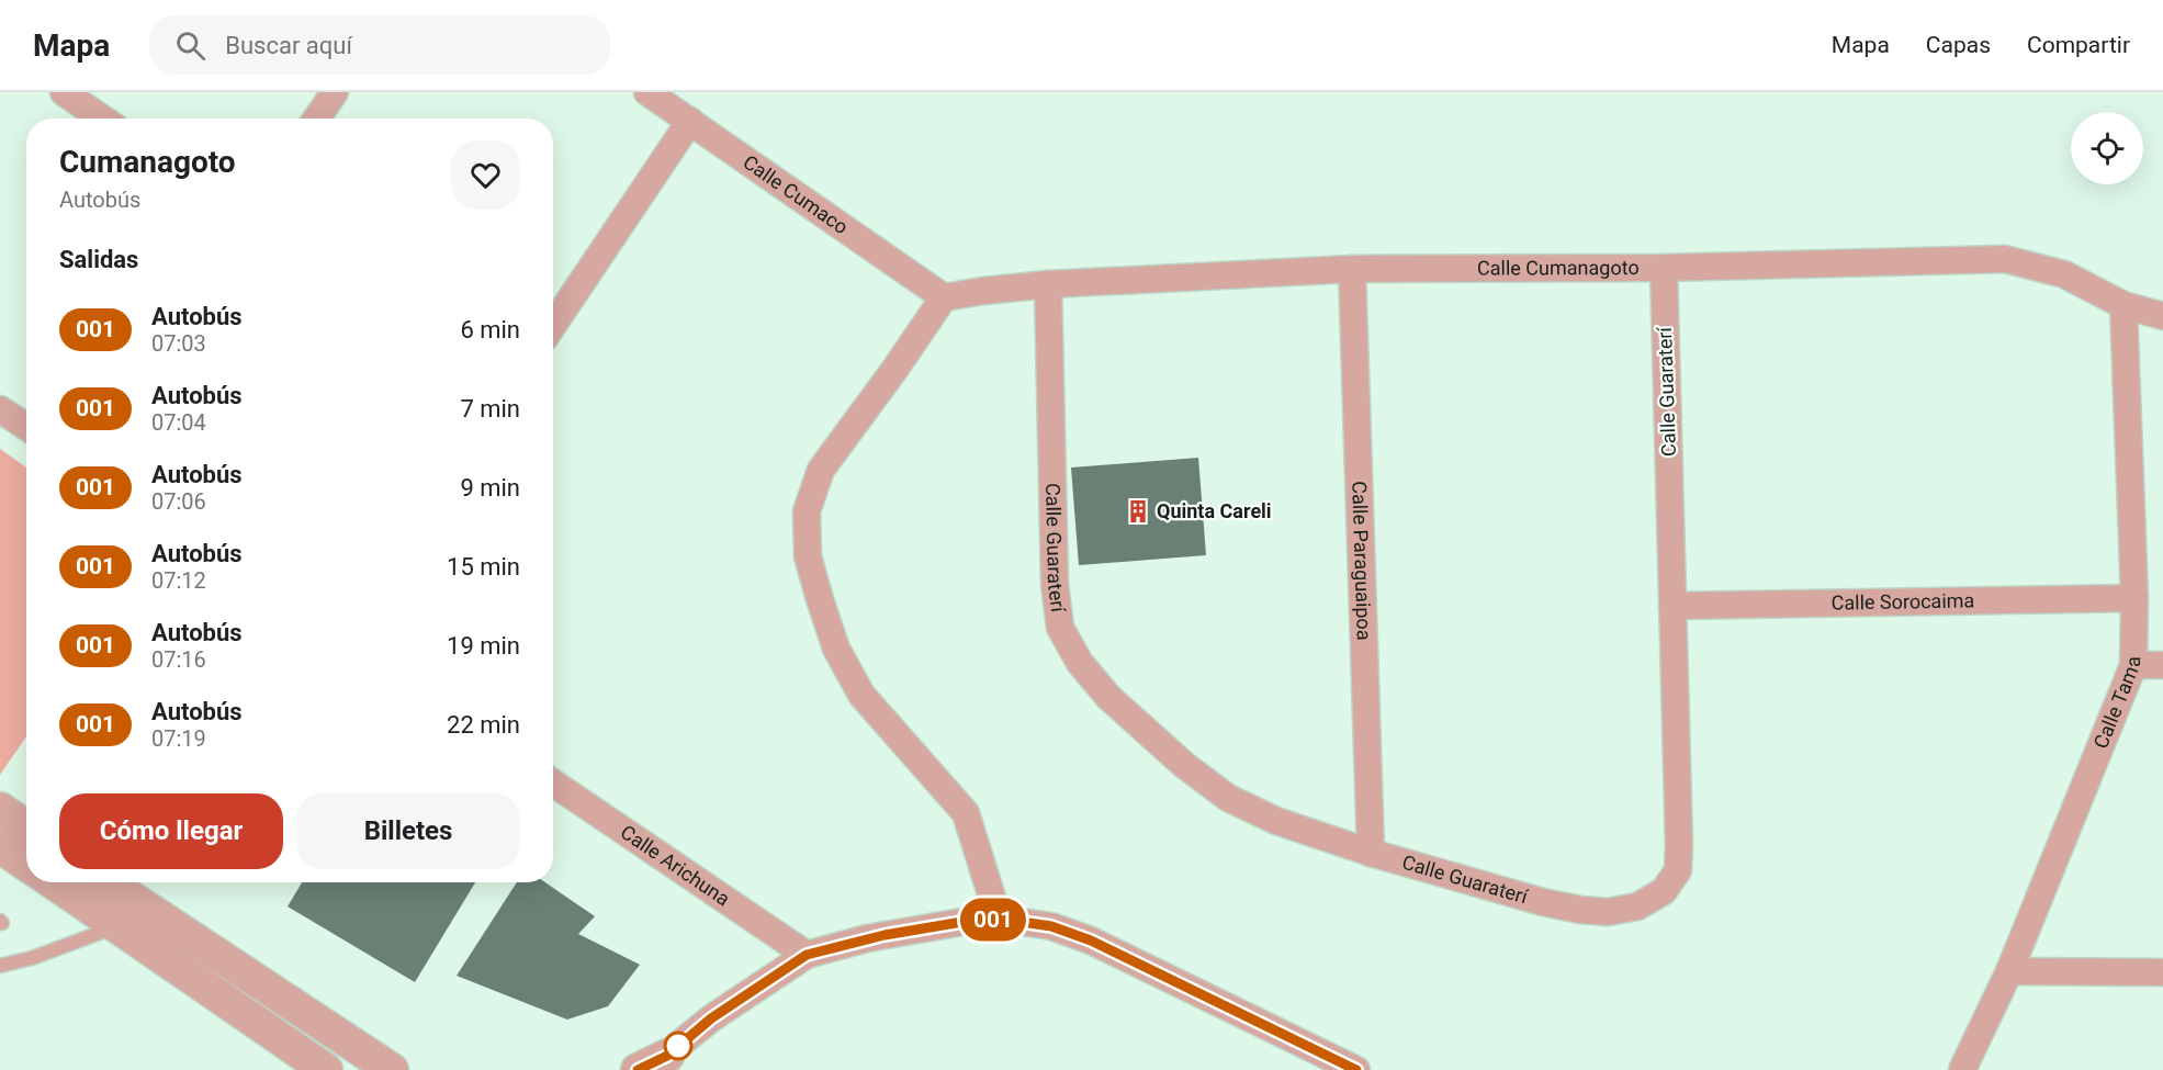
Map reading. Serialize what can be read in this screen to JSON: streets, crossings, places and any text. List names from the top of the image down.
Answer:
{
  "streets": {
    "street": [
      "Calle Cumaco",
      "Calle Cumanagoto",
      "Calle Guaraterí",
      "Calle Paraguaipoa",
      "Calle Sorocaima",
      "Calle Tama",
      "Calle Arichuna"
    ]
  },
  "crossings": [
    ["Calle Cumaco", "Calle Cumanagoto"],
    ["Calle Cumanagoto", "Calle Guaraterí"],
    ["Calle Cumanagoto", "Calle Paraguaipoa"],
    ["Calle Cumanagoto", "Calle Tama"],
    ["Calle Guaraterí", "Calle Paraguaipoa"],
    ["Calle Guaraterí", "Calle Sorocaima"],
    ["Calle Sorocaima", "Calle Tama"]
  ],
  "places": {
    "building": ["Quinta Careli"]
  },
  "lines": ["bus line 001"],
  "page": {
    "header": "Mapa",
    "search": "Buscar aquí",
    "nav": ["Mapa", "Capas", "Compartir"],
    "on_map": "001",
    "heading": [
      ["Cumanagoto", "Autobús"],
      "Salidas"
    ],
    "list": [
      {
        "mark": "001",
        "name": "Autobús",
        "note": "07:03",
        "value": "6 min"
      },
      {
        "mark": "001",
        "name": "Autobús",
        "note": "07:04",
        "value": "7 min"
      },
      {
        "mark": "001",
        "name": "Autobús",
        "note": "07:06",
        "value": "9 min"
      },
      {
        "mark": "001",
        "name": "Autobús",
        "note": "07:12",
        "value": "15 min"
      },
      {
        "mark": "001",
        "name": "Autobús",
        "note": "07:16",
        "value": "19 min"
      },
      {
        "mark": "001",
        "name": "Autobús",
        "note": "07:19",
        "value": "22 min"
      }
    ],
    "buttons": ["Cómo llegar", "Billetes"]
  }
}
